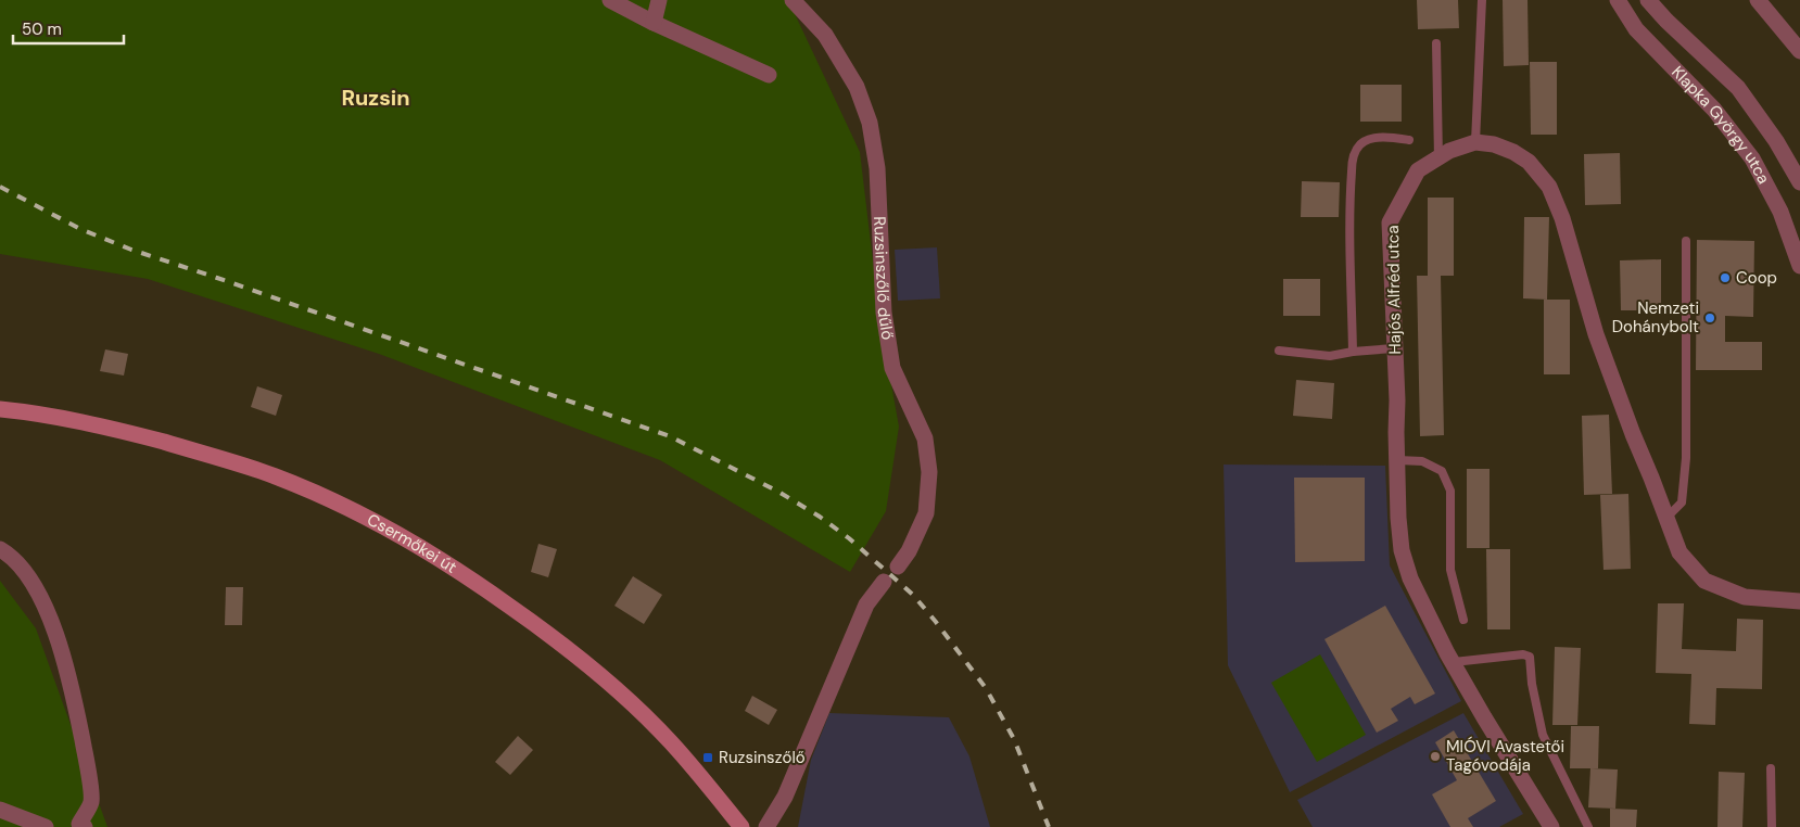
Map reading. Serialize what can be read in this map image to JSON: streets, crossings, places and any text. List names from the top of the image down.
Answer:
{
  "streets": {
    "main road": ["Csermőkei út"],
    "street": ["Klapka György utca", "Ruzsinszőlő dűlő", "Hajós Alfréd utca"]
  },
  "districts": ["Ruzsin"],
  "places": {
    "other": ["Coop", "Nemzeti Dohánybolt", "MIÓVI Avastetői Tagóvodája"],
    "transit": ["Ruzsinszőlő"]
  },
  "scale_bar": "50 m"
}
